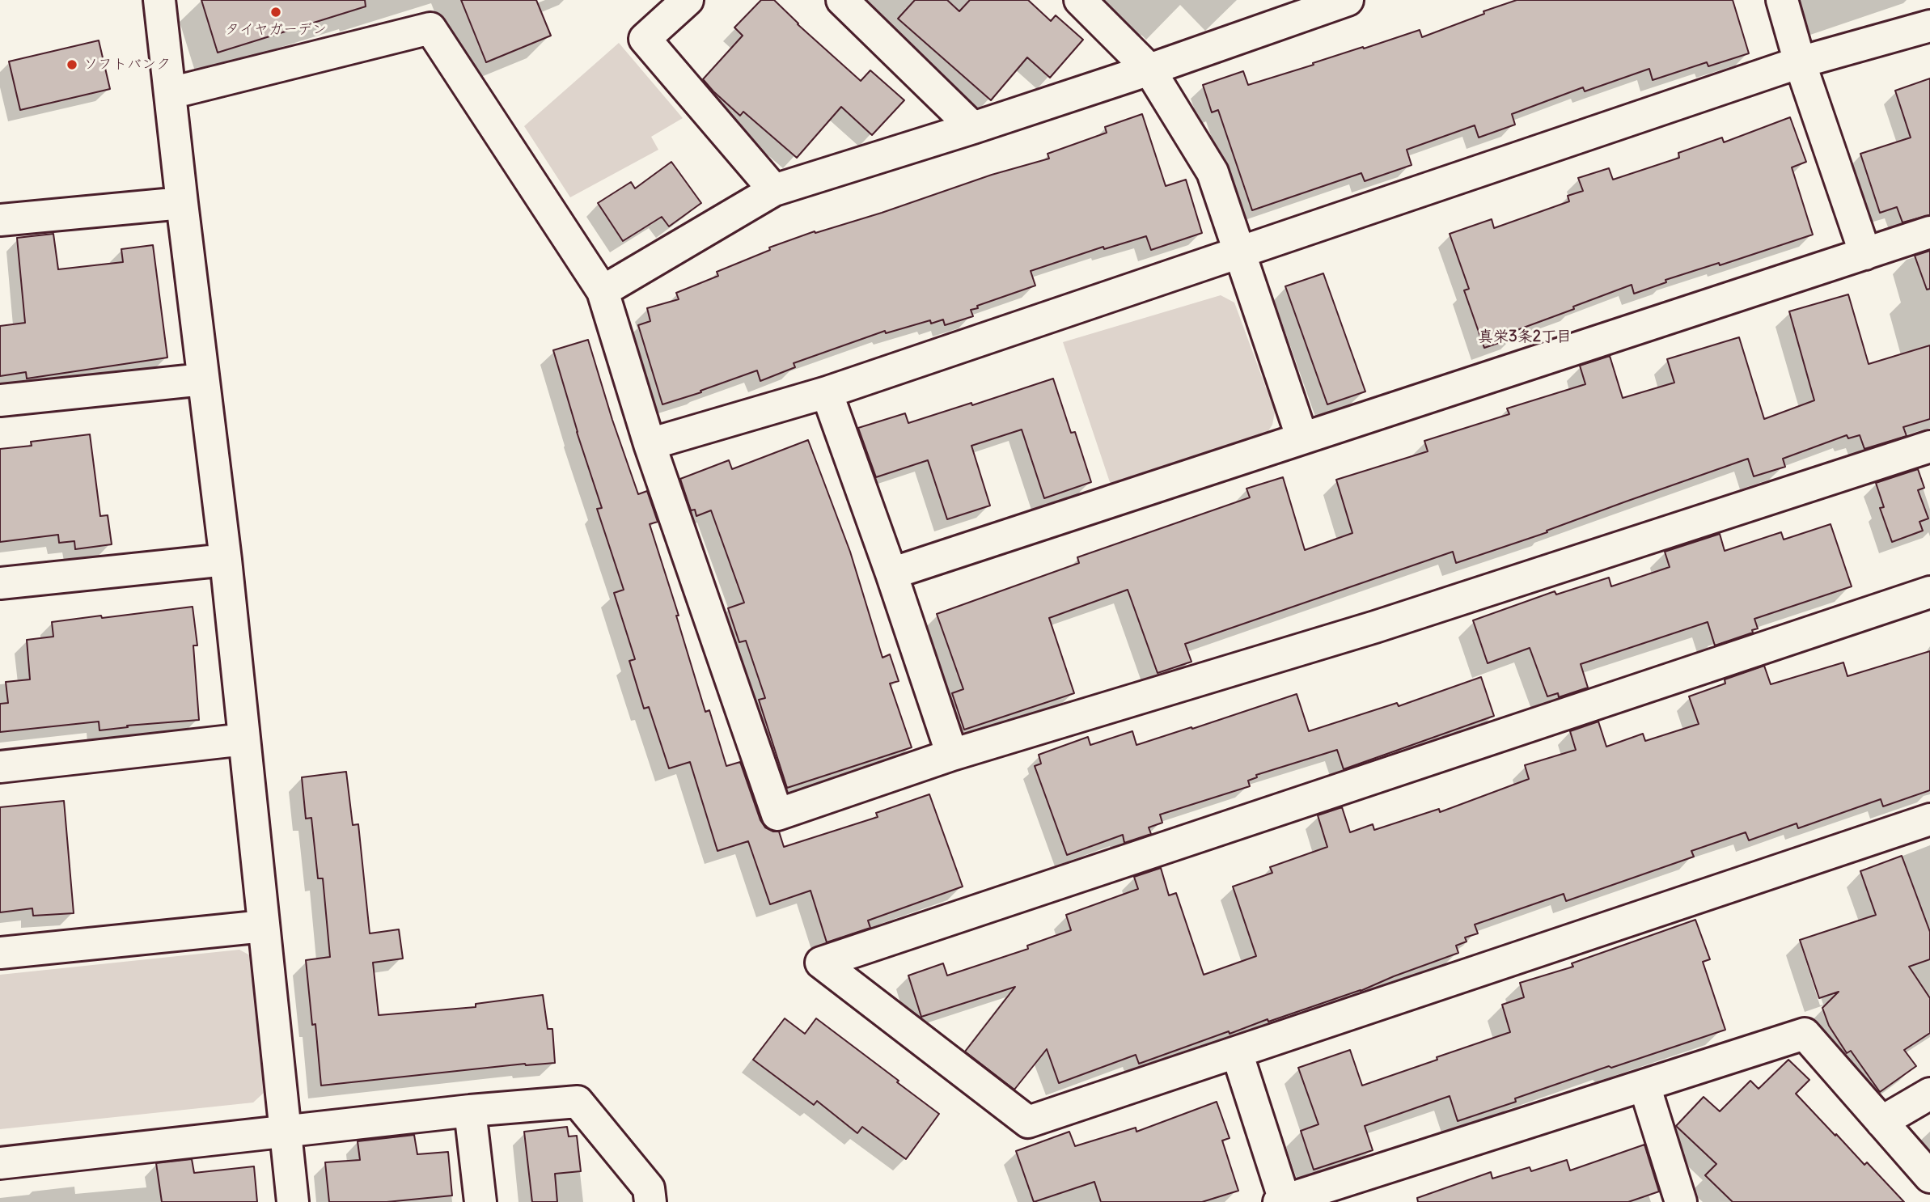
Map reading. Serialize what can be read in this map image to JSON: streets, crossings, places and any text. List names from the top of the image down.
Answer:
{
  "districts": ["真栄3条2丁目"],
  "places": ["タイヤガーデン", "ソフトバンク"]
}
